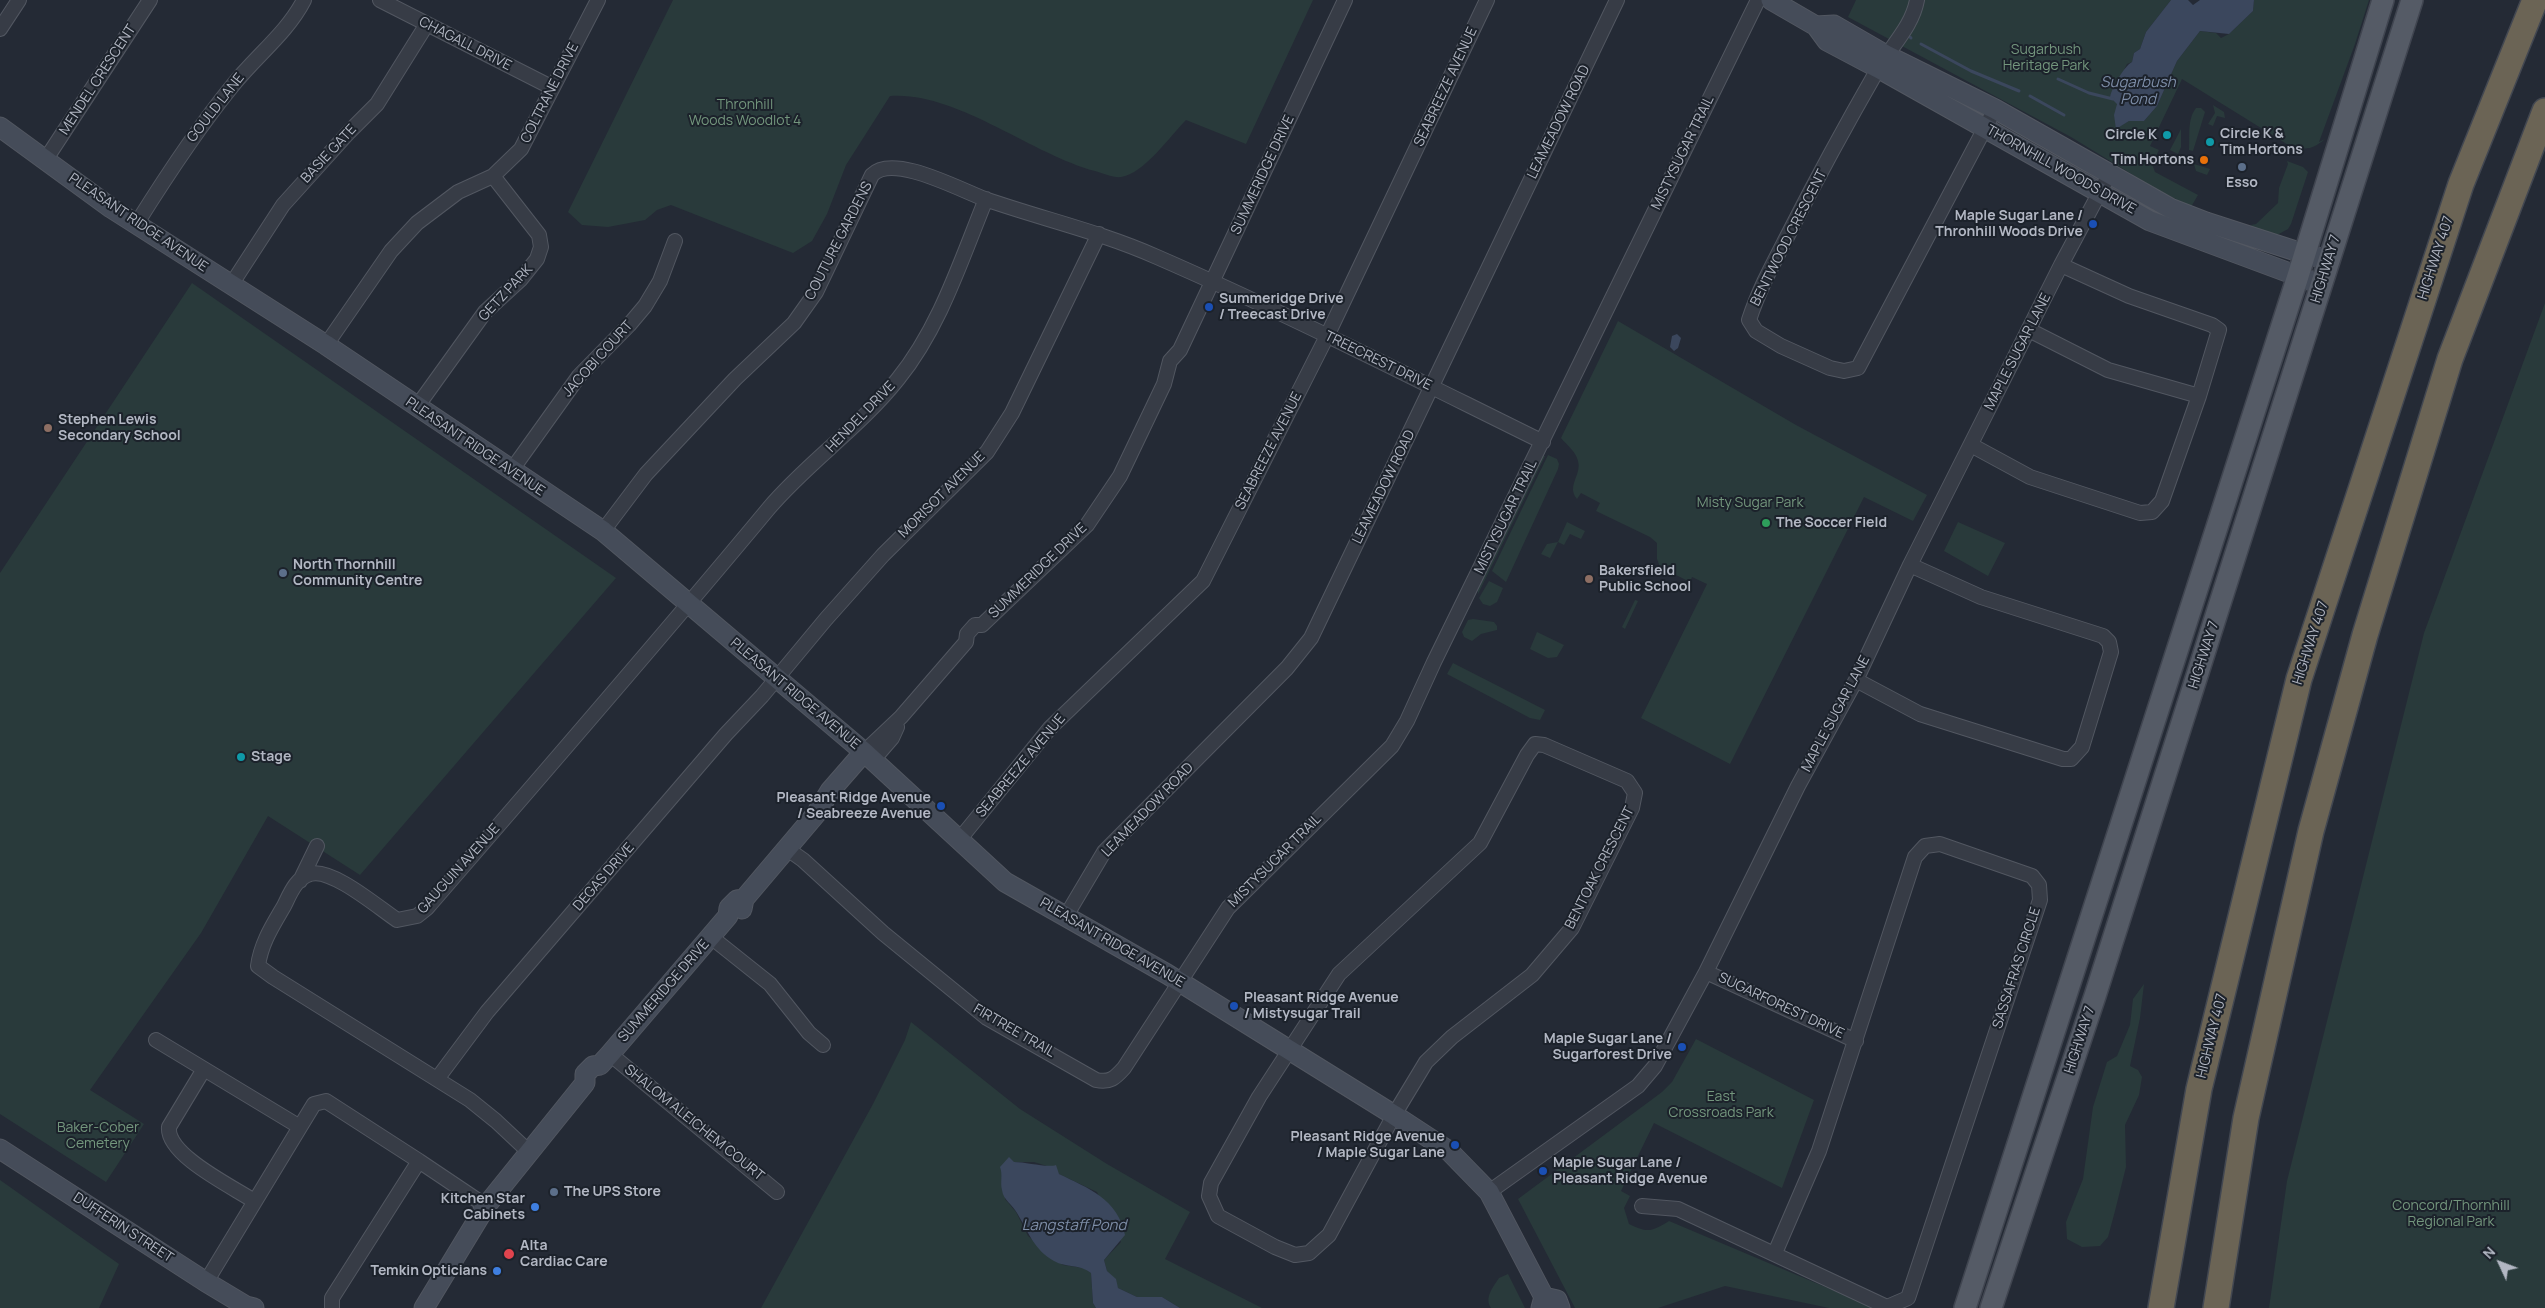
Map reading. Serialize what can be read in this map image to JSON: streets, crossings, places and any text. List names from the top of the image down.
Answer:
{
  "streets": {
    "highway": ["HIGHWAY 407"],
    "main road": ["HIGHWAY 7"],
    "street": [
      "CHAGALL DRIVE",
      "MENDEL CRESCENT",
      "SEABREEZE AVENUE",
      "COLTRANE DRIVE",
      "GOULD LANE",
      "LEAMEADOW ROAD",
      "MISTYSUGAR TRAIL",
      "BASIE GATE",
      "THORNHILL WOODS DRIVE",
      "SUMMERIDGE DRIVE",
      "PLEASANT RIDGE AVENUE",
      "BENTWOOD CRESCENT",
      "COUTURE GARDENS",
      "GETZ PARK",
      "MAPLE SUGAR LANE",
      "JACOBI COURT",
      "TREECREST DRIVE",
      "HENDEL DRIVE",
      "MORISOT AVENUE",
      "BENTOAK CRESCENT",
      "GAUGUIN AVENUE",
      "DEGAS DRIVE",
      "SASSAFRAS CIRCLE",
      "SUGARFOREST DRIVE",
      "FIRTREE TRAIL",
      "SHALOM ALEICHEM COURT",
      "DUFFERIN STREET"
    ]
  },
  "crossings": [
    ["CHAGALL DRIVE", "COLTRANE DRIVE"],
    ["CHAGALL DRIVE", "BASIE GATE"],
    ["MENDEL CRESCENT", "PLEASANT RIDGE AVENUE"],
    ["SEABREEZE AVENUE", "PLEASANT RIDGE AVENUE"],
    ["SEABREEZE AVENUE", "TREECREST DRIVE"],
    ["COLTRANE DRIVE", "PLEASANT RIDGE AVENUE"],
    ["COLTRANE DRIVE", "GETZ PARK"],
    ["GOULD LANE", "PLEASANT RIDGE AVENUE"],
    ["LEAMEADOW ROAD", "PLEASANT RIDGE AVENUE"],
    ["LEAMEADOW ROAD", "TREECREST DRIVE"],
    ["MISTYSUGAR TRAIL", "PLEASANT RIDGE AVENUE"],
    ["MISTYSUGAR TRAIL", "TREECREST DRIVE"],
    ["MISTYSUGAR TRAIL", "FIRTREE TRAIL"],
    ["BASIE GATE", "PLEASANT RIDGE AVENUE"],
    ["THORNHILL WOODS DRIVE", "BENTWOOD CRESCENT"],
    ["THORNHILL WOODS DRIVE", "HIGHWAY 7"],
    ["THORNHILL WOODS DRIVE", "MAPLE SUGAR LANE"],
    ["SUMMERIDGE DRIVE", "PLEASANT RIDGE AVENUE"],
    ["SUMMERIDGE DRIVE", "COUTURE GARDENS"],
    ["SUMMERIDGE DRIVE", "TREECREST DRIVE"],
    ["SUMMERIDGE DRIVE", "FIRTREE TRAIL"],
    ["SUMMERIDGE DRIVE", "SHALOM ALEICHEM COURT"],
    ["PLEASANT RIDGE AVENUE", "COUTURE GARDENS"],
    ["PLEASANT RIDGE AVENUE", "GETZ PARK"],
    ["PLEASANT RIDGE AVENUE", "MAPLE SUGAR LANE"],
    ["PLEASANT RIDGE AVENUE", "JACOBI COURT"],
    ["PLEASANT RIDGE AVENUE", "HENDEL DRIVE"],
    ["PLEASANT RIDGE AVENUE", "MORISOT AVENUE"],
    ["PLEASANT RIDGE AVENUE", "BENTOAK CRESCENT"],
    ["PLEASANT RIDGE AVENUE", "GAUGUIN AVENUE"],
    ["PLEASANT RIDGE AVENUE", "DEGAS DRIVE"],
    ["PLEASANT RIDGE AVENUE", "FIRTREE TRAIL"],
    ["COUTURE GARDENS", "TREECREST DRIVE"],
    ["COUTURE GARDENS", "HENDEL DRIVE"],
    ["COUTURE GARDENS", "MORISOT AVENUE"],
    ["MAPLE SUGAR LANE", "SUGARFOREST DRIVE"],
    ["HENDEL DRIVE", "GAUGUIN AVENUE"],
    ["MORISOT AVENUE", "DEGAS DRIVE"],
    ["SASSAFRAS CIRCLE", "SUGARFOREST DRIVE"]
  ],
  "water": ["Sugarbush Pond", "Langstaff Pond"],
  "parks": [
    "Sugarbush Heritage Park",
    "Thronhill Woods Woodlot 4",
    "Misty Sugar Park",
    "East Crossroads Park",
    "Baker-Cober Cemetery",
    "Concord/Thornhill Regional Park"
  ],
  "places": [
    "Circle K",
    "Circle K & Tim Hortons",
    "Tim Hortons",
    "Esso",
    "Maple Sugar Lane / Thronhill Woods Drive",
    "Summeridge Drive / Treecast Drive",
    "Stephen Lewis Secondary School",
    "The Soccer Field",
    "North Thornhill Community Centre",
    "Bakersfield Public School",
    "Stage",
    "Pleasant Ridge Avenue / Seabreeze Avenue",
    "Pleasant Ridge Avenue / Mistysugar Trail",
    "Maple Sugar Lane / Sugarforest Drive",
    "Pleasant Ridge Avenue / Maple Sugar Lane",
    "Maple Sugar Lane / Pleasant Ridge Avenue",
    "The UPS Store",
    "Kitchen Star Cabinets",
    "Alta Cardiac Care",
    "Temkin Opticians"
  ],
  "north": "top left"
}
